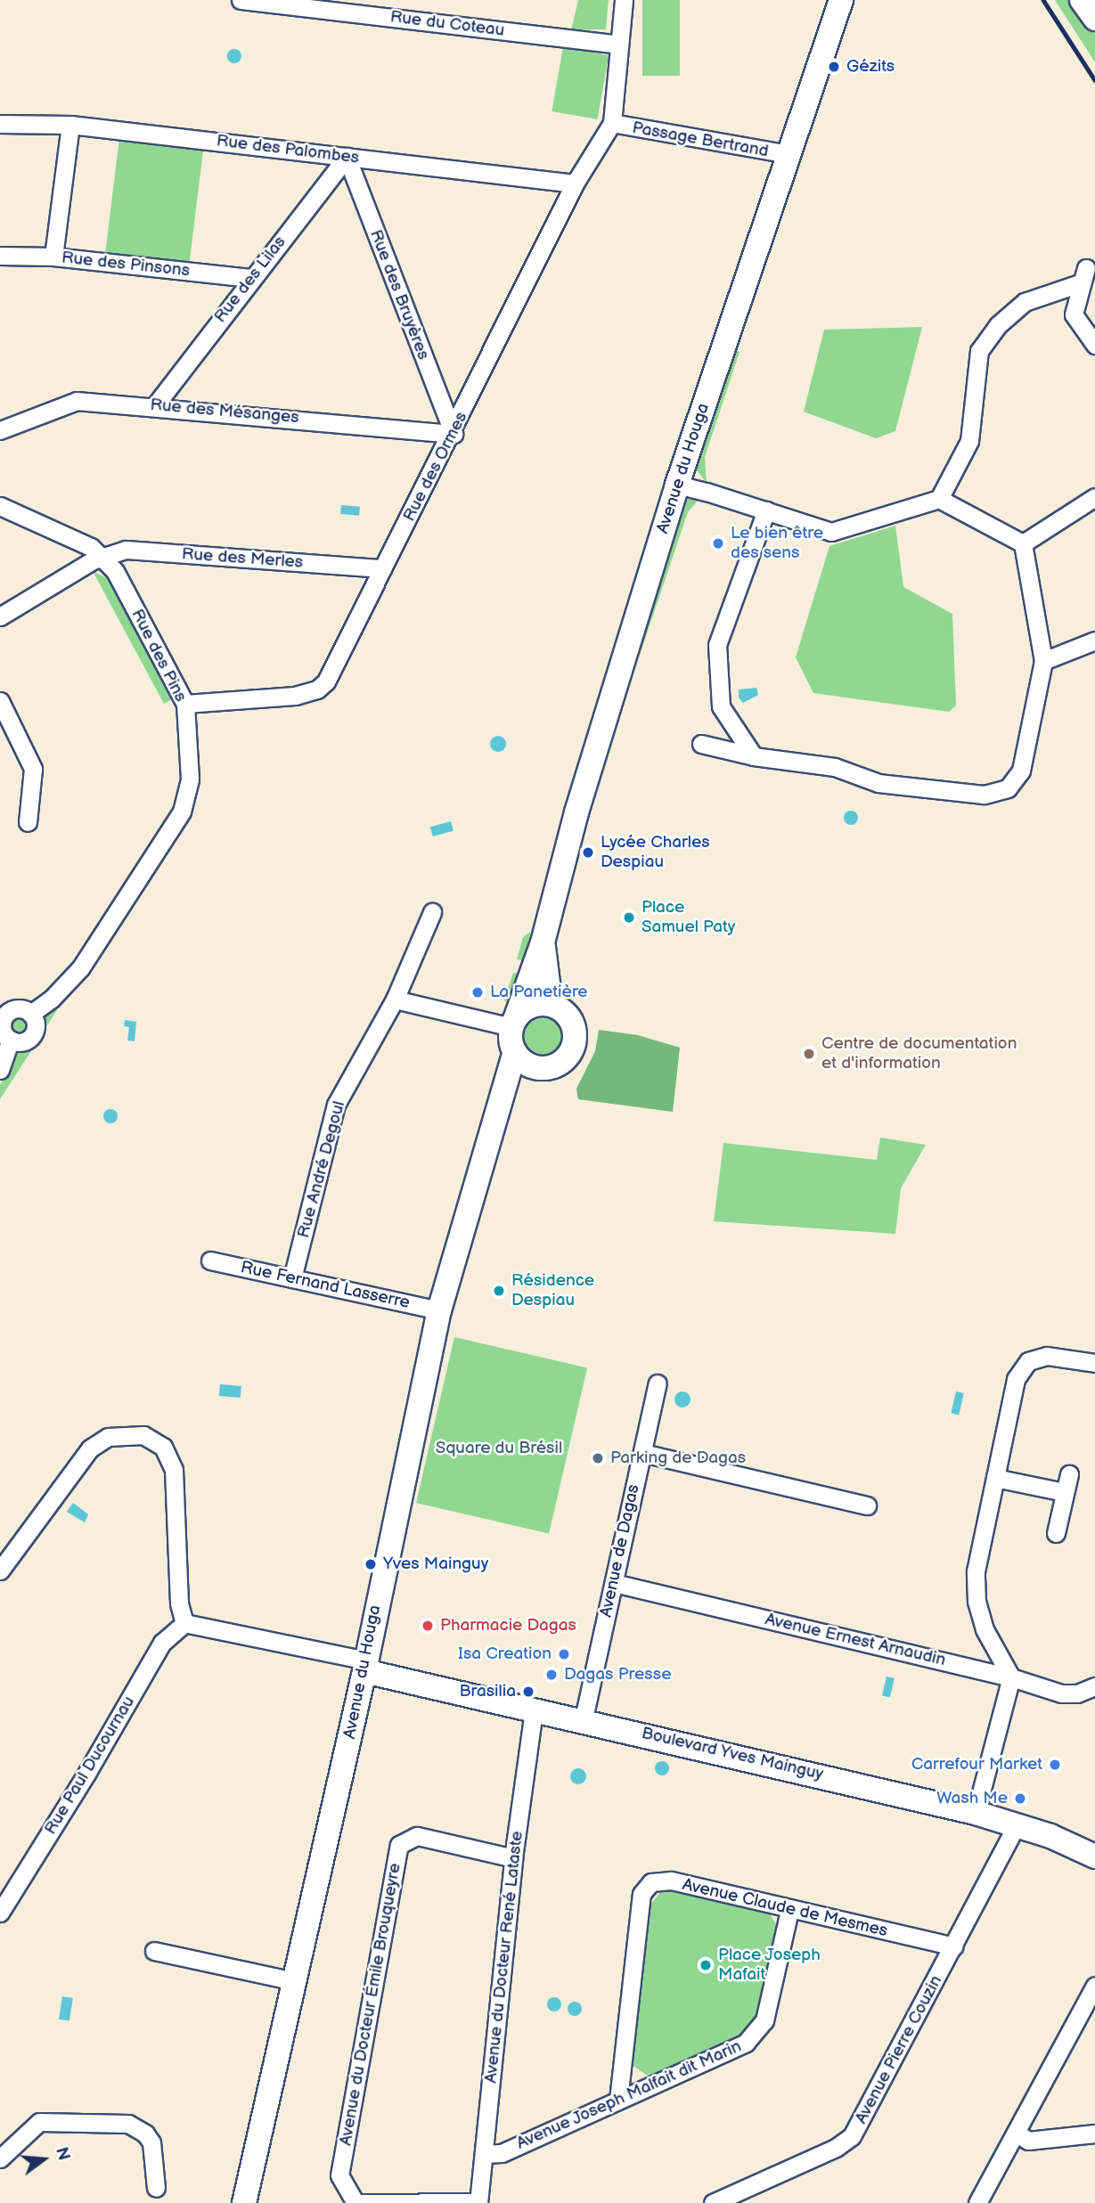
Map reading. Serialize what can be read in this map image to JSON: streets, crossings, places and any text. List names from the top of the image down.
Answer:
{
  "streets": {
    "main road": ["Avenue du Houga", "Boulevard Yves Mainguy"],
    "street": [
      "Rue du Coteau",
      "Passage Bertrand",
      "Rue des Palombes",
      "Rue des Pinsons",
      "Rue des Lilas",
      "Rue des Bruyères",
      "Rue des Mésanges",
      "Rue des Ormes",
      "Rue des Merles",
      "Rue des Pins",
      "Rue André Degoul",
      "Rue Fernand Lasserre",
      "Avenue de Dagas",
      "Avenue Ernest Arnaudin",
      "Rue Paul Ducournau",
      "Avenue Claude de Mesmes",
      "Avenue du Docteur René Lataste",
      "Avenue du Docteur Émile Brouqueyre",
      "Avenue Pierre Couzin",
      "Avenue Joseph Malfait dit Marin"
    ]
  },
  "crossings": [
    ["Passage Bertrand", "Rue des Ormes"],
    ["Passage Bertrand", "Avenue du Houga"],
    ["Rue des Palombes", "Rue des Lilas"],
    ["Rue des Palombes", "Rue des Bruyères"],
    ["Rue des Palombes", "Rue des Ormes"],
    ["Rue des Pinsons", "Rue des Lilas"],
    ["Rue des Lilas", "Rue des Bruyères"],
    ["Rue des Lilas", "Rue des Mésanges"],
    ["Rue des Bruyères", "Rue des Mésanges"],
    ["Rue des Bruyères", "Rue des Ormes"],
    ["Rue des Mésanges", "Rue des Ormes"],
    ["Rue des Ormes", "Rue des Merles"],
    ["Rue des Ormes", "Rue des Pins"],
    ["Avenue du Houga", "Rue Fernand Lasserre"],
    ["Avenue du Houga", "Boulevard Yves Mainguy"],
    ["Rue des Merles", "Rue des Pins"],
    ["Rue André Degoul", "Rue Fernand Lasserre"],
    ["Avenue de Dagas", "Avenue Ernest Arnaudin"],
    ["Avenue de Dagas", "Boulevard Yves Mainguy"],
    ["Boulevard Yves Mainguy", "Avenue du Docteur René Lataste"],
    ["Boulevard Yves Mainguy", "Avenue Pierre Couzin"],
    ["Avenue Claude de Mesmes", "Avenue Pierre Couzin"],
    ["Avenue Claude de Mesmes", "Avenue Joseph Malfait dit Marin"],
    ["Avenue du Docteur René Lataste", "Avenue du Docteur Émile Brouqueyre"],
    ["Avenue du Docteur René Lataste", "Avenue Joseph Malfait dit Marin"]
  ],
  "parks": ["Square du Brésil"],
  "places": [
    "Gézits",
    "Le bien être des sens",
    "Lycée Charles Despiau",
    "Place Samuel Paty",
    "La Panetière",
    "Centre de documentation et d'information",
    "Résidence Despiau",
    "Parking de Dagas",
    "Yves Mainguy",
    "Pharmacie Dagas",
    "Isa Creation",
    "Dagas Presse",
    "Brasilia",
    "Carrefour Market",
    "Wash Me",
    "Place Joseph Mafait"
  ],
  "north": "right"
}
